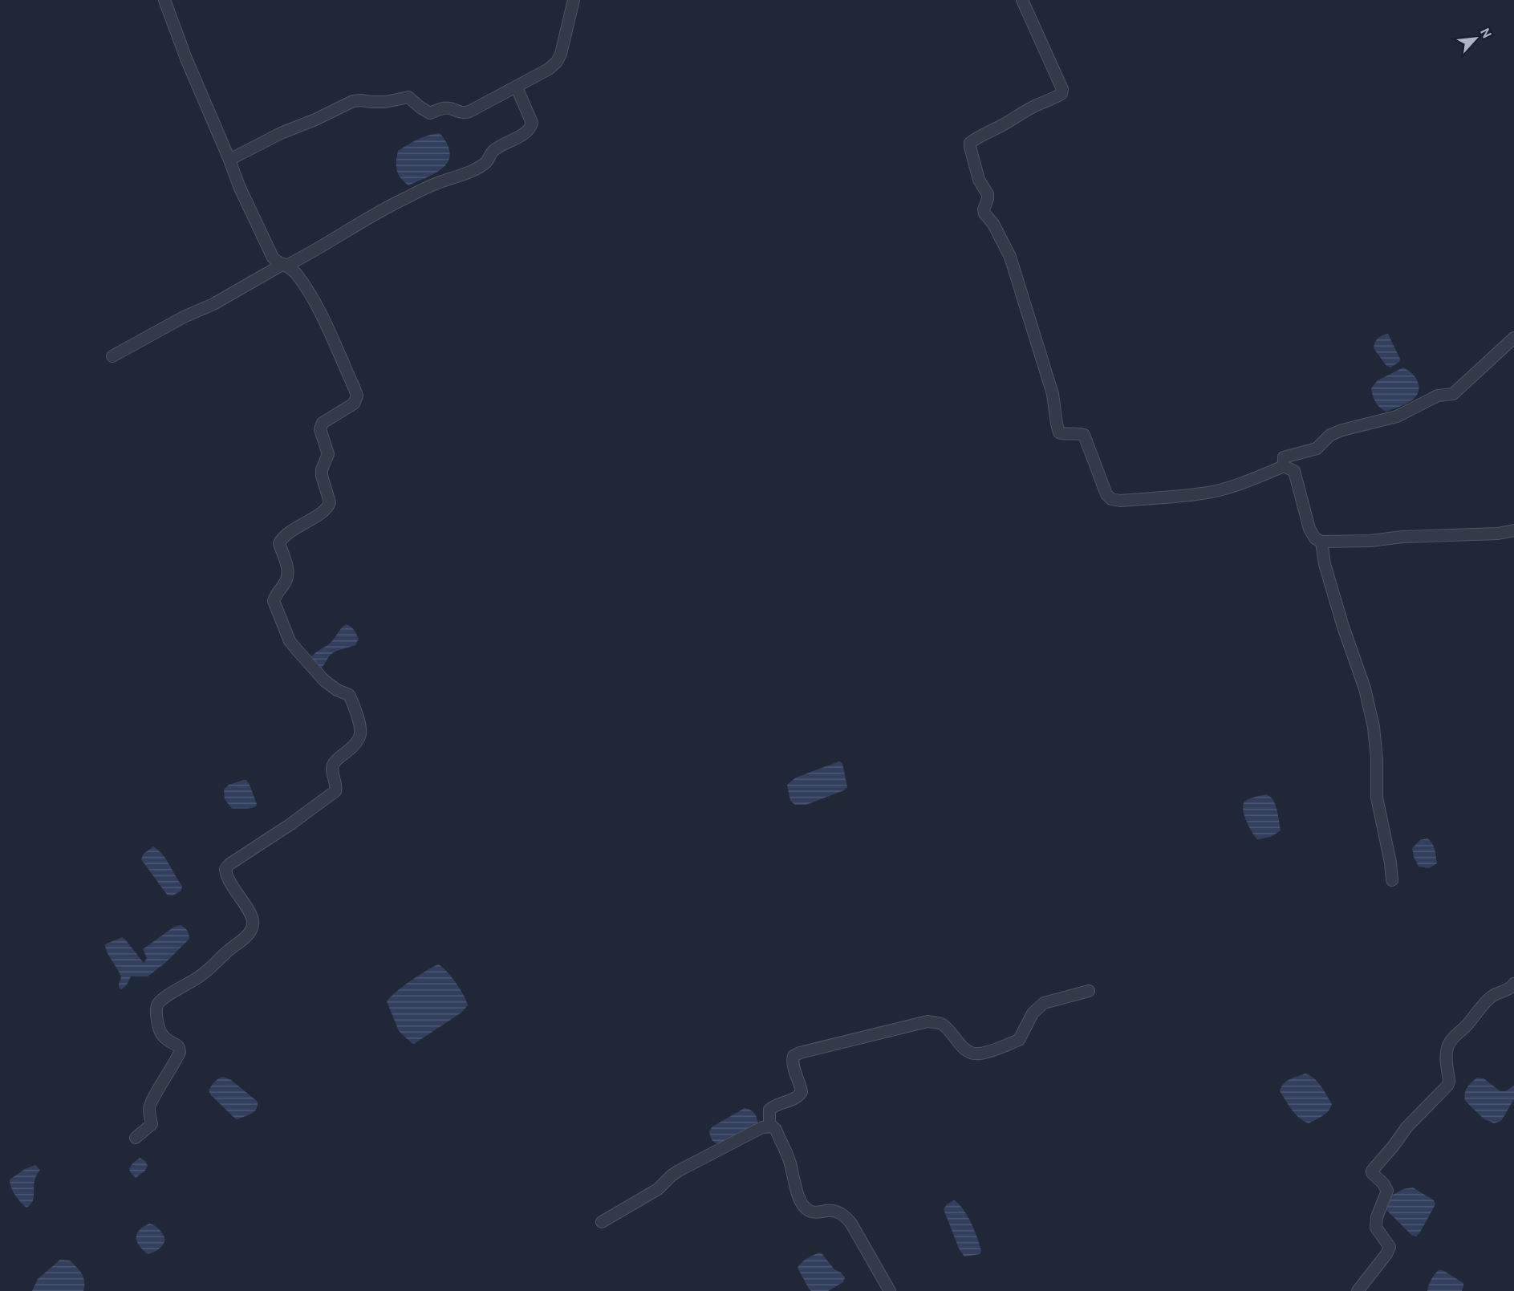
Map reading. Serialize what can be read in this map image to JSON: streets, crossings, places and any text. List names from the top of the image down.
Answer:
{
  "north": "top right"
}
